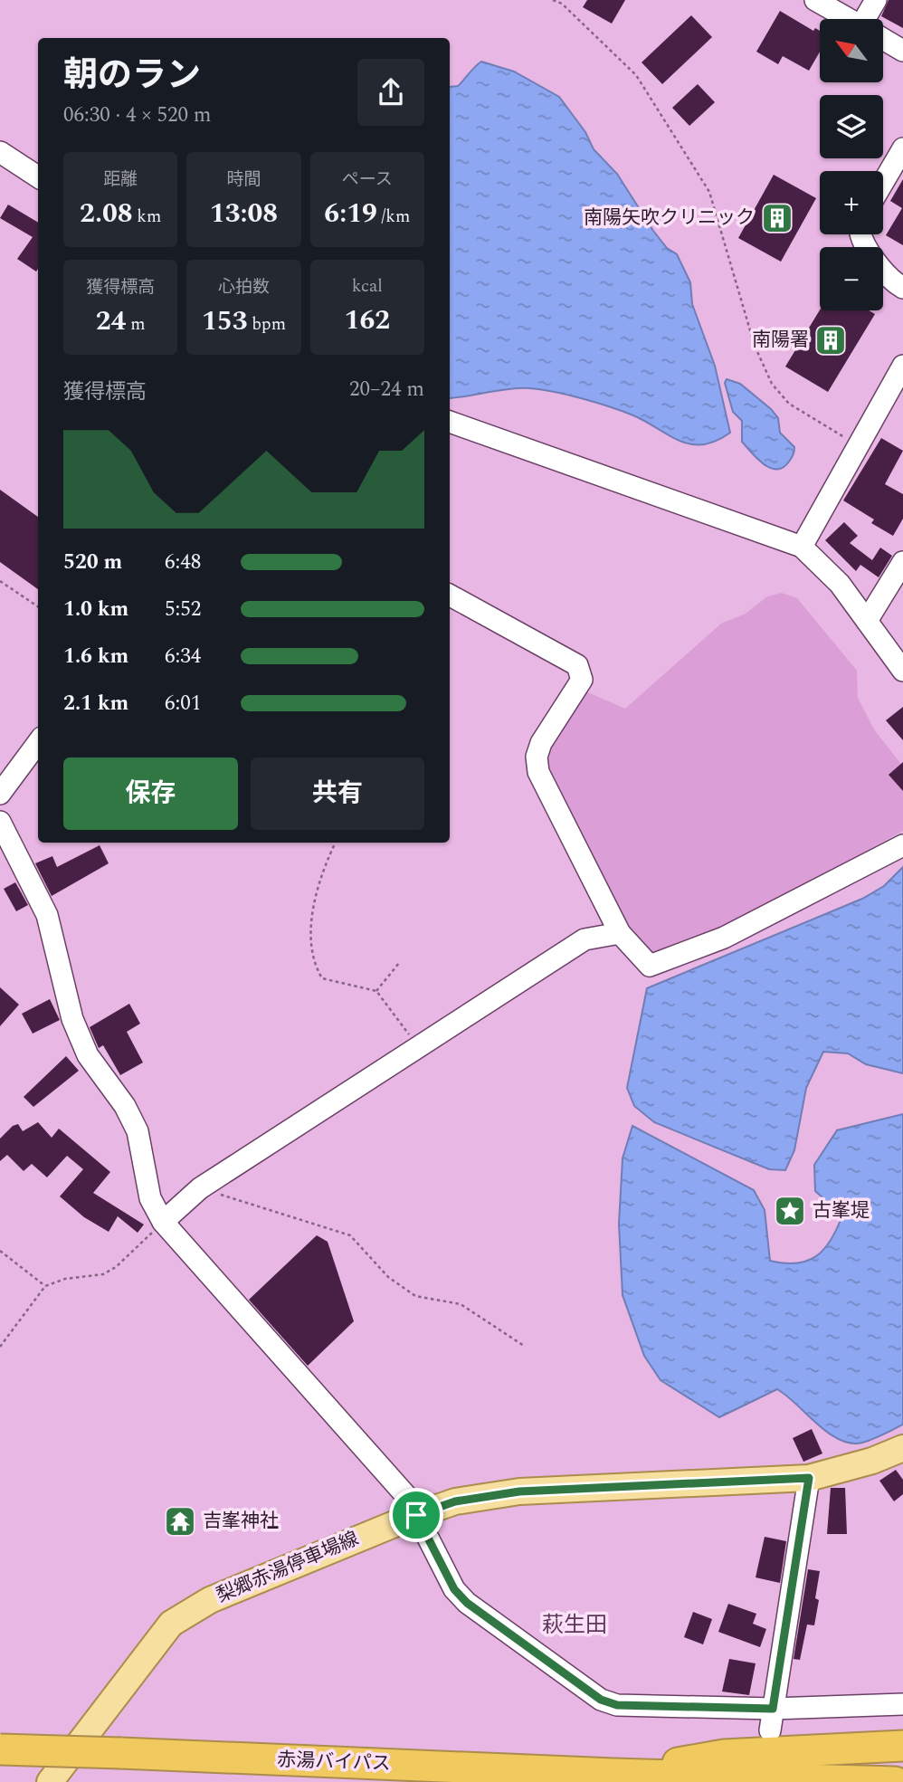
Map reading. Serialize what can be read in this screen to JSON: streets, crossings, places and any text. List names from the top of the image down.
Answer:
{
  "streets": {
    "highway": ["赤湯バイパス"],
    "main road": ["梨郷赤湯停車場線"]
  },
  "districts": ["萩生田"],
  "places": {
    "building": ["南陽矢吹クリニック", "南陽署"],
    "place": ["古峯堤"],
    "temple": ["吉峯神社"]
  },
  "north": "top left",
  "page": {
    "map_buttons": ["+", "−"],
    "heading": ["朝のラン", "06:30 · 4 × 520 m"],
    "stats": [
      ["距離", "2.08 km"],
      ["時間", "13:08"],
      ["ペース", "6:19 /km"],
      ["獲得標高", "24 m"],
      ["心拍数", "153 bpm"],
      ["kcal", "162"]
    ],
    "chart": ["獲得標高", "20–24 m"],
    "list": [
      {
        "name": "520 m",
        "note": "6:48"
      },
      {
        "name": "1.0 km",
        "note": "5:52"
      },
      {
        "name": "1.6 km",
        "note": "6:34"
      },
      {
        "name": "2.1 km",
        "note": "6:01"
      }
    ],
    "buttons": ["保存", "共有"]
  }
}
